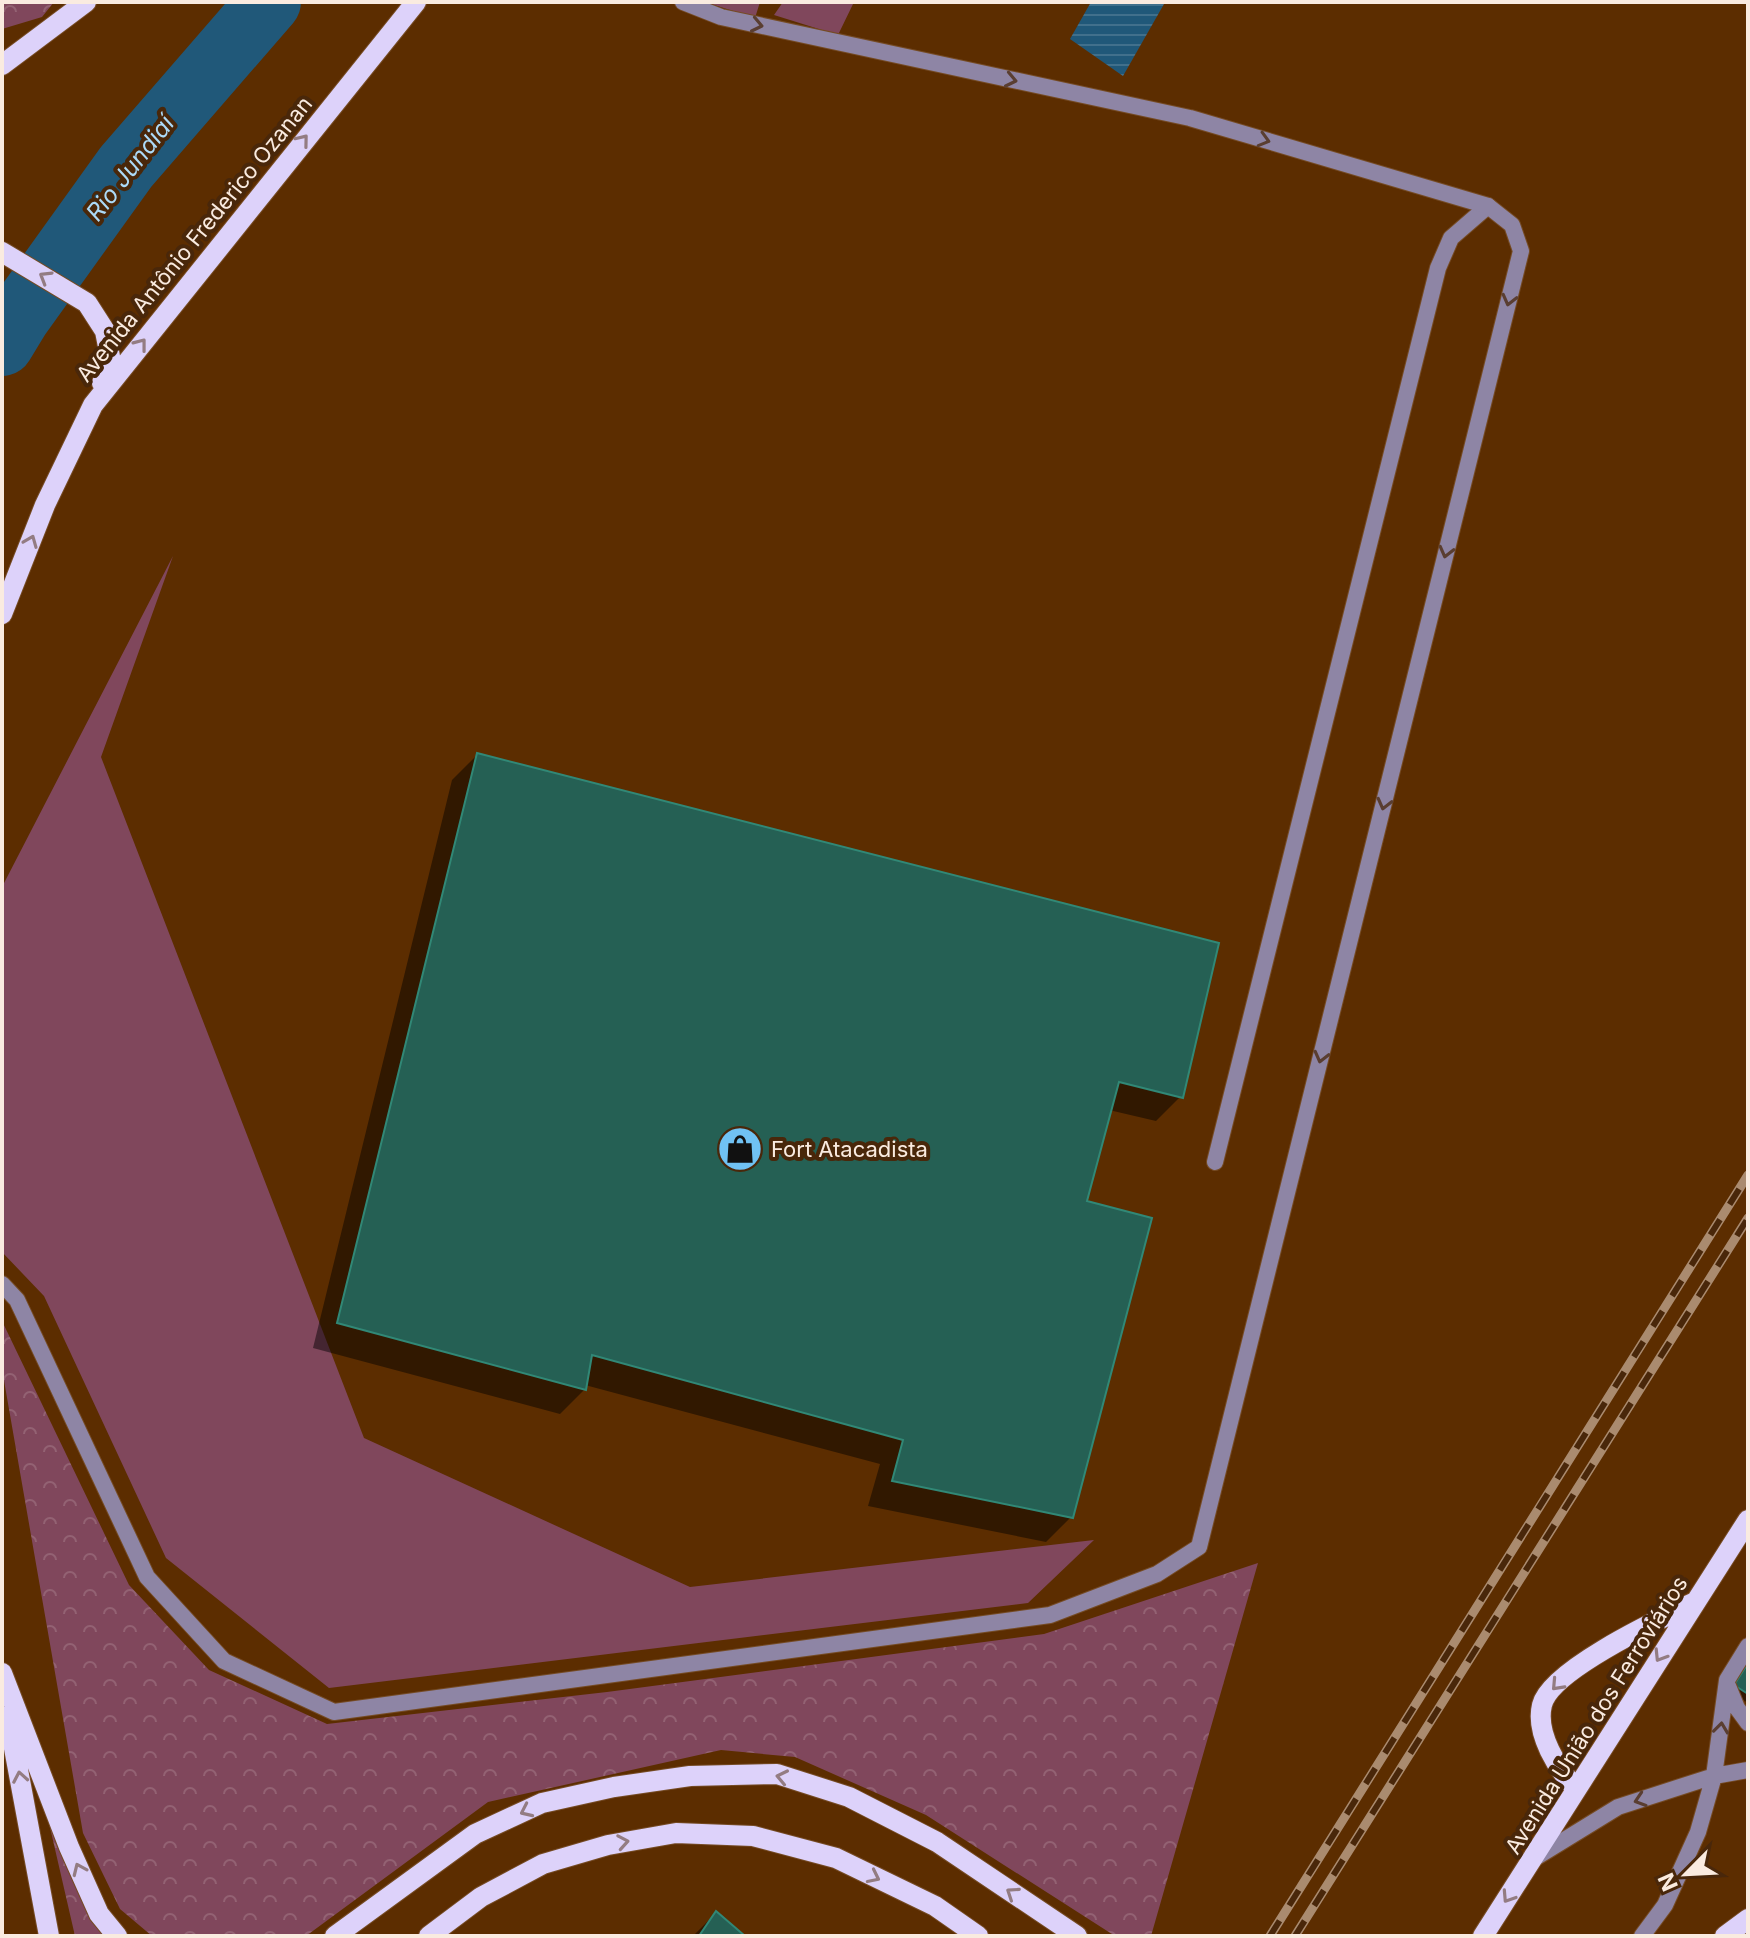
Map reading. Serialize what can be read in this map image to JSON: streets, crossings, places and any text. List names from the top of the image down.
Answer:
{
  "streets": {
    "main road": ["Avenida Antônio Frederico Ozanan", "Avenida União dos Ferroviários"]
  },
  "one_way": ["Avenida Antônio Frederico Ozanan", "Avenida União dos Ferroviários"],
  "water": ["Rio Jundiaí"],
  "places": {
    "shop": ["Fort Atacadista"]
  },
  "north": "bottom left"
}
